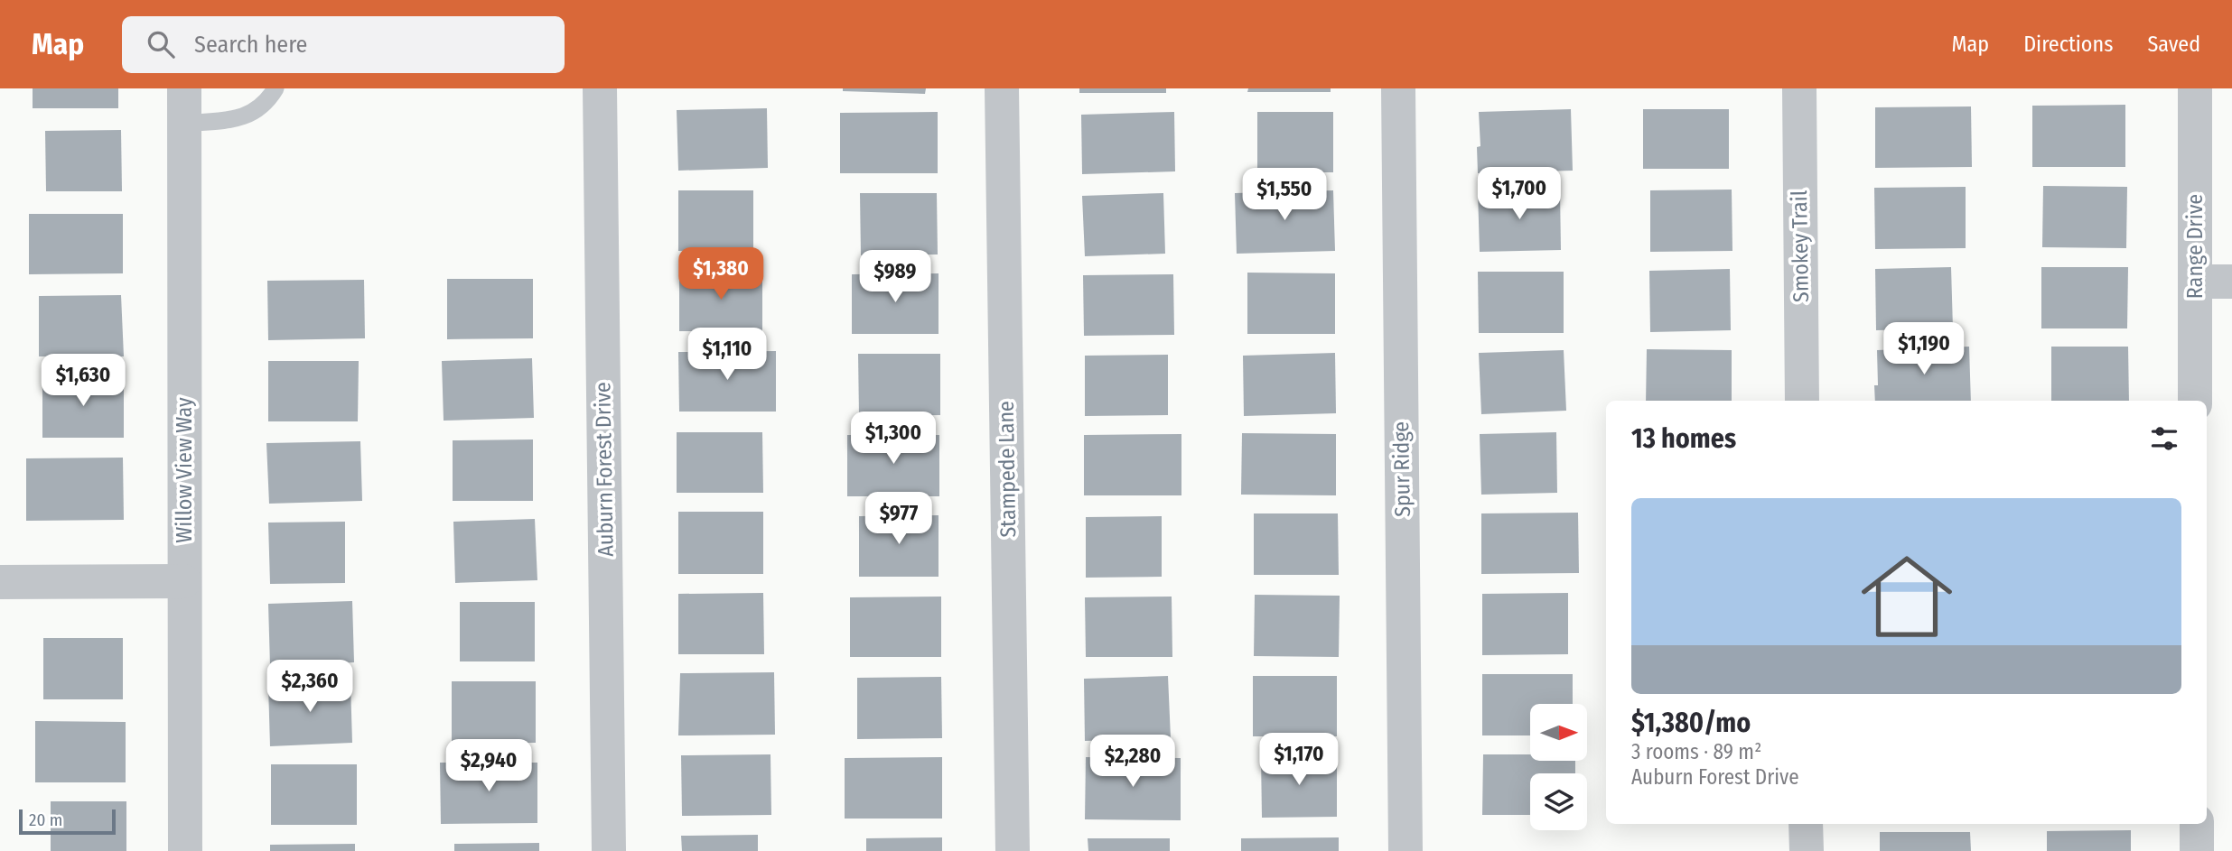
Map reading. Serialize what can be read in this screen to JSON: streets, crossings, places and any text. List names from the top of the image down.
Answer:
{
  "streets": {
    "street": [
      "Smokey Trail",
      "Range Drive",
      "Auburn Forest Drive",
      "Stampede Lane",
      "Spur Ridge",
      "Willow View Way"
    ]
  },
  "scale_bar": "20 m",
  "north": "right",
  "page": {
    "header": "Map",
    "search": "Search here",
    "nav": ["Map", "Directions", "Saved"],
    "price": [
      "$1,700",
      "$1,550",
      "$1,380",
      "$989",
      "$1,190",
      "$1,110",
      "$1,630",
      "$1,300",
      "$977",
      "$2,360",
      "$1,170",
      "$2,280",
      "$2,940"
    ],
    "heading": "13 homes",
    "list": [
      {
        "name": "$1,380/mo",
        "note": "3 rooms · 89 m² · Auburn Forest Drive"
      }
    ],
    "scale": "20 m"
  }
}
